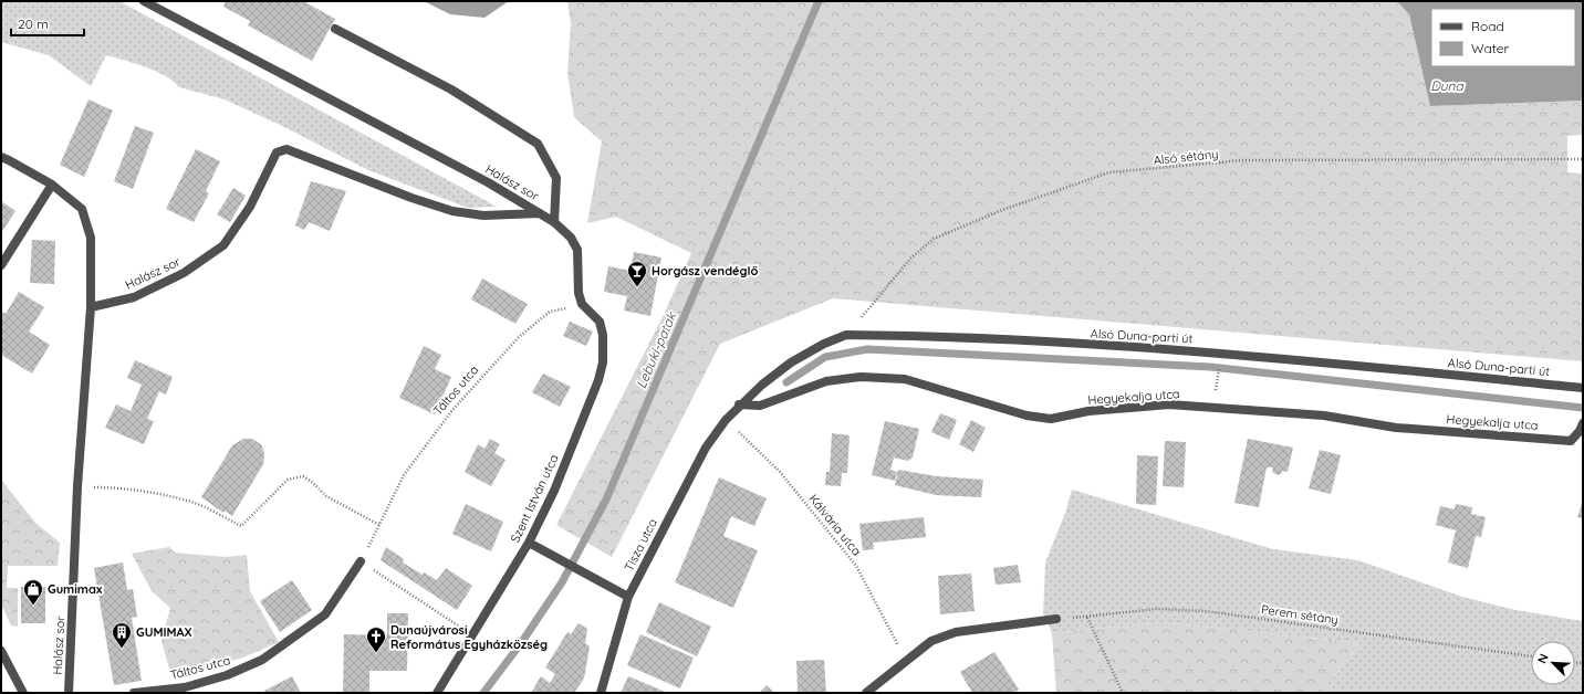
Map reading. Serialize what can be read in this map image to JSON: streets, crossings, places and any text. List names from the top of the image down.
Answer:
{
  "streets": {
    "street": [
      "Halász sor",
      "Alsó Duna-parti út",
      "Táltos utca",
      "Hegyekalja utca",
      "Szent István utca",
      "Tisza utca"
    ],
    "path": ["Alsó sétány", "Kálvária utca", "Perem sétány"]
  },
  "crossings": [
    ["Alsó sétány", "Alsó Duna-parti út"],
    ["Halász sor", "Táltos utca"],
    ["Halász sor", "Szent István utca"],
    ["Alsó Duna-parti út", "Hegyekalja utca"],
    ["Alsó Duna-parti út", "Kálvária utca"],
    ["Alsó Duna-parti út", "Tisza utca"],
    ["Táltos utca", "Szent István utca"],
    ["Kálvária utca", "Tisza utca"]
  ],
  "water": ["Duna", "Lebuki-patak"],
  "places": {
    "bar": ["Horgász vendéglő"],
    "shop": ["Gumimax"],
    "building": ["GUMIMAX"],
    "church": ["Dunaújvárosi Református Egyházközség"]
  },
  "legend": ["Road", "Water"],
  "scale_bar": "20 m",
  "north": "top left"
}
